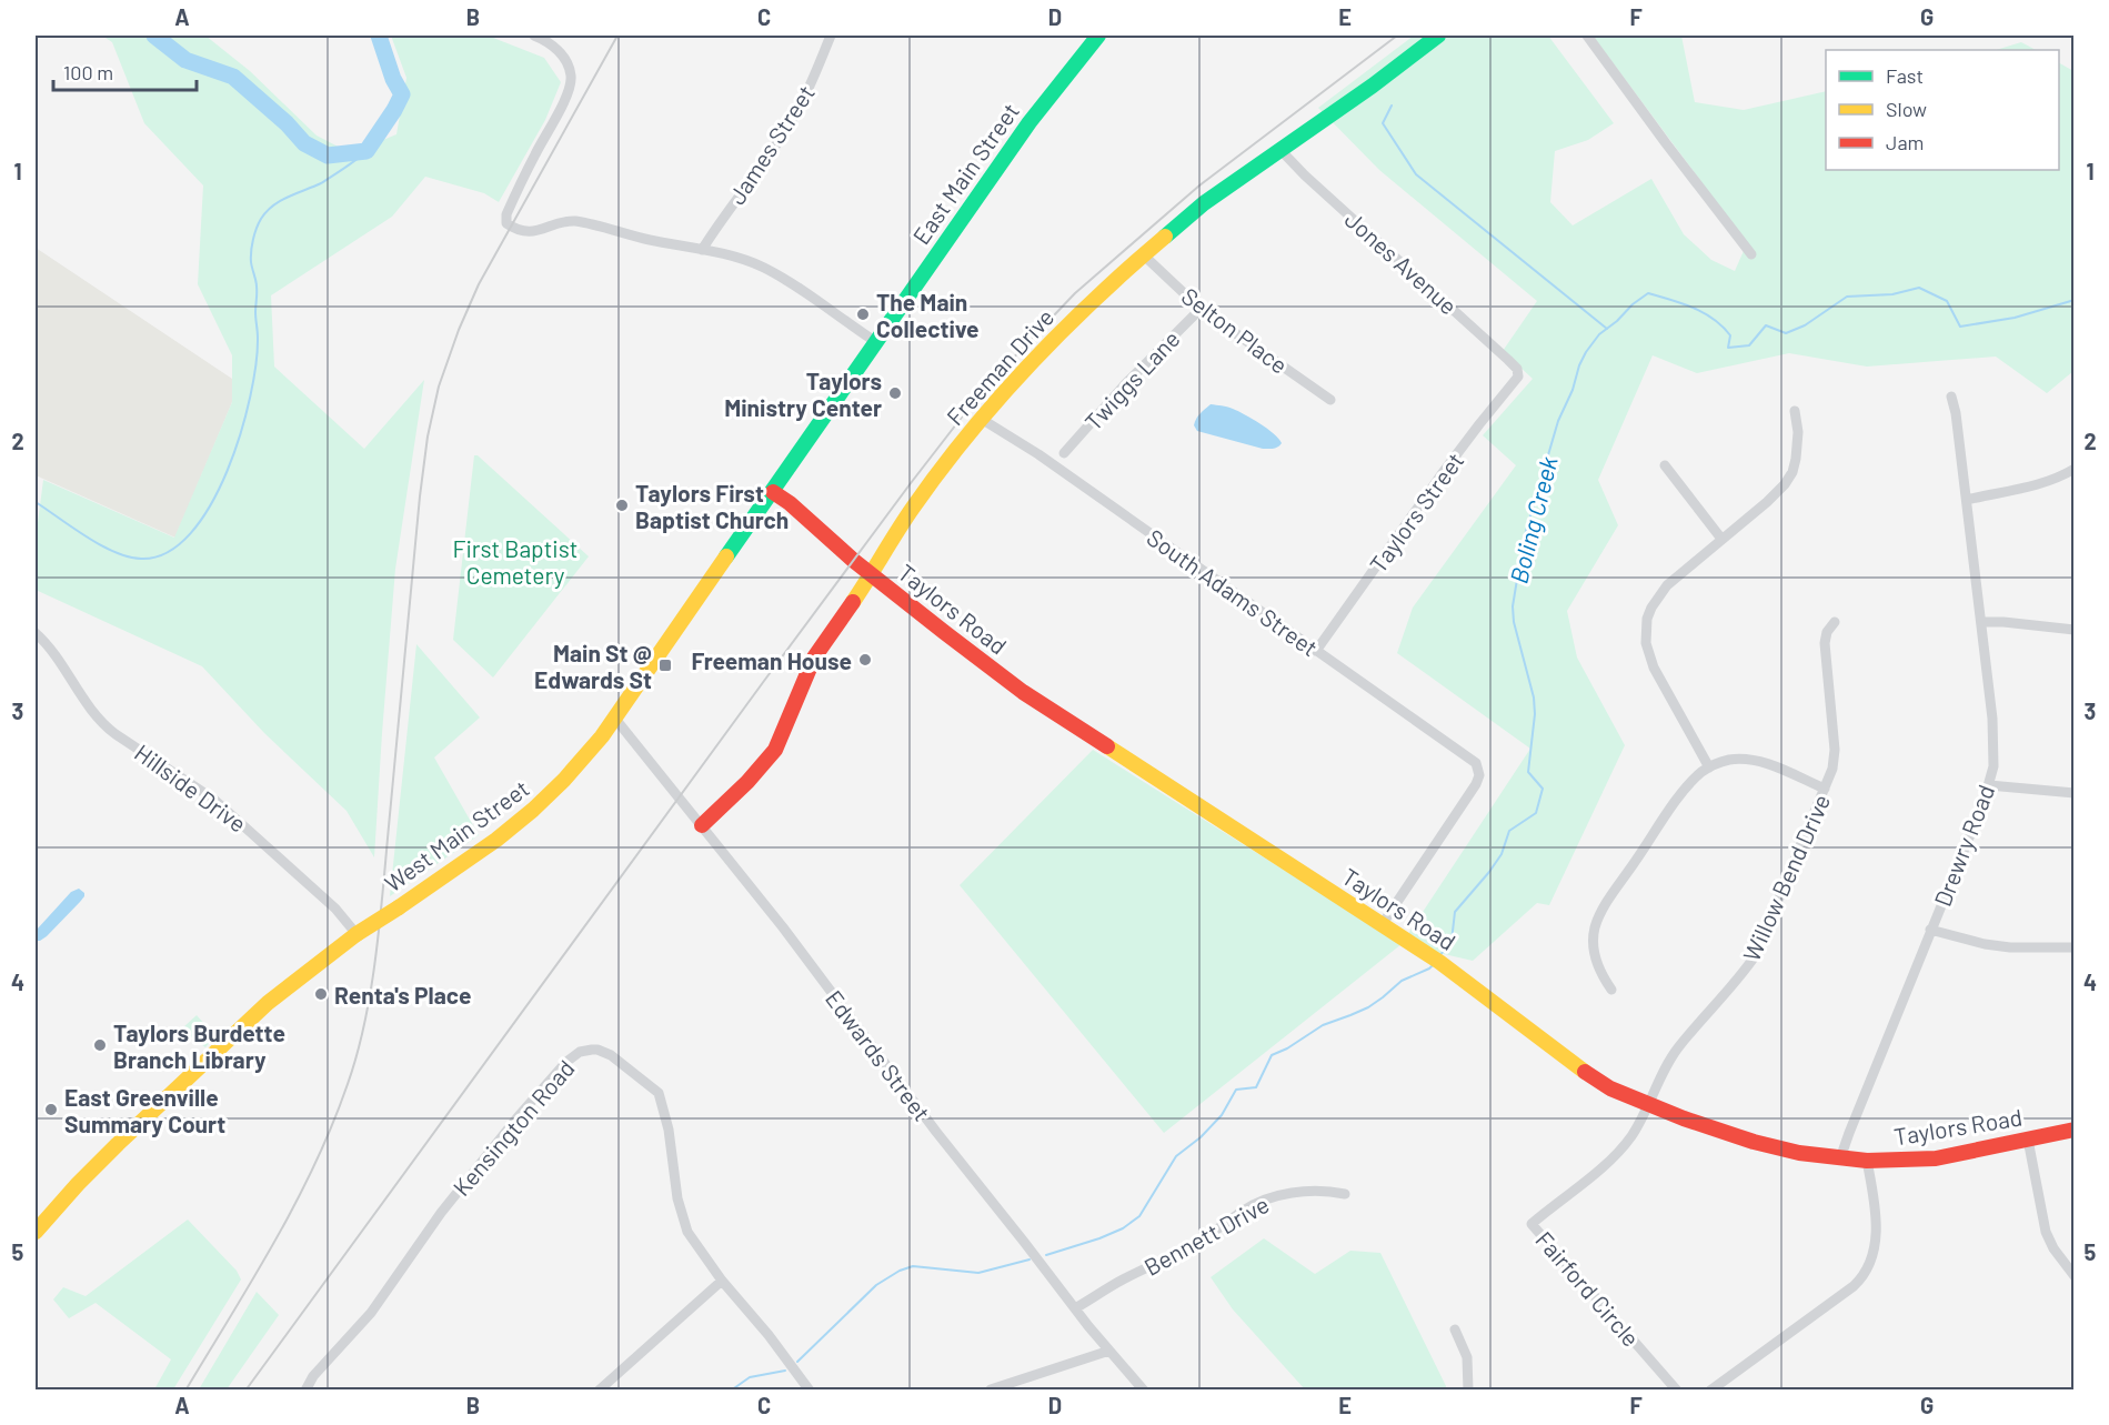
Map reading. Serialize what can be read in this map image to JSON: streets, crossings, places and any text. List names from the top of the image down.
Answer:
{
  "streets": {
    "street": [
      "James Street",
      "East Main Street",
      "Jones Avenue",
      "Selton Place",
      "Freeman Drive",
      "Twiggs Lane",
      "Taylors Street",
      "South Adams Street",
      "Taylors Road",
      "Hillside Drive",
      "West Main Street",
      "Drewry Road",
      "Willow Bend Drive",
      "Edwards Street",
      "Kensington Road",
      "Bennett Drive",
      "Fairford Circle"
    ]
  },
  "crossings": [
    ["East Main Street", "West Main Street"],
    ["Jones Avenue", "Freeman Drive"],
    ["Jones Avenue", "Taylors Street"],
    ["Selton Place", "Freeman Drive"],
    ["Selton Place", "Twiggs Lane"],
    ["Freeman Drive", "South Adams Street"],
    ["Freeman Drive", "Taylors Road"],
    ["Freeman Drive", "Edwards Street"],
    ["Taylors Street", "South Adams Street"],
    ["South Adams Street", "Taylors Road"],
    ["Taylors Road", "West Main Street"],
    ["Taylors Road", "Drewry Road"],
    ["Taylors Road", "Willow Bend Drive"],
    ["Taylors Road", "Fairford Circle"],
    ["Hillside Drive", "West Main Street"],
    ["West Main Street", "Edwards Street"],
    ["Willow Bend Drive", "Fairford Circle"],
    ["Edwards Street", "Bennett Drive"]
  ],
  "water": ["Boling Creek"],
  "parks": ["First Baptist Cemetery"],
  "places": {
    "other": [
      "The Main Collective",
      "Taylors Ministry Center",
      "Taylors First Baptist Church",
      "Freeman House",
      "Renta's Place",
      "Taylors Burdette Branch Library",
      "East Greenville Summary Court"
    ],
    "transit": ["Main St @ Edwards St"]
  },
  "legend": ["Fast", "Slow", "Jam"],
  "scale_bar": "100 m",
  "grid": {
    "columns": [
      "A",
      "B",
      "C",
      "D",
      "E",
      "F",
      "G"
    ],
    "rows": [
      "1",
      "2",
      "3",
      "4",
      "5"
    ]
  }
}
